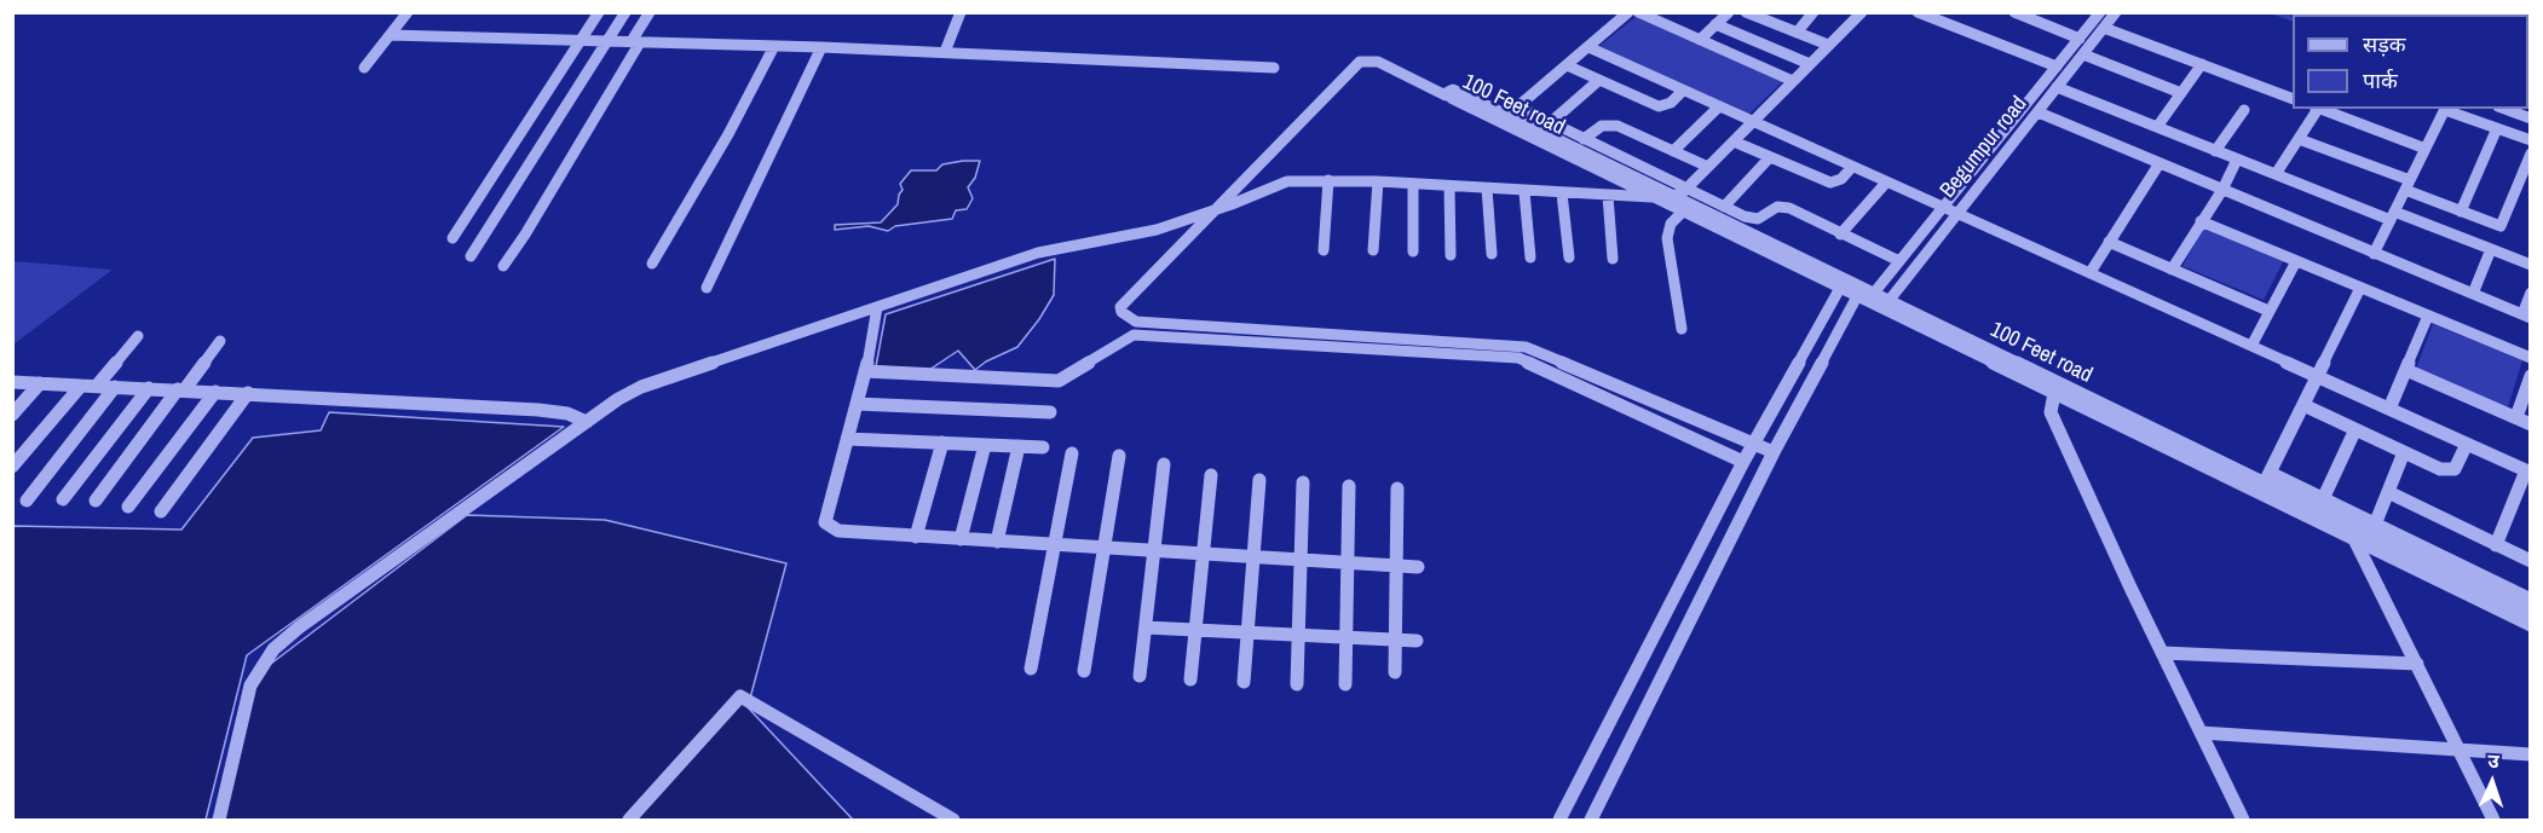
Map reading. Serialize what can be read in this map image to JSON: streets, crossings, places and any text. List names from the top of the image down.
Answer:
{
  "streets": {
    "street": ["100 Feet road", "Begumpur road"]
  },
  "crossings": [
    ["100 Feet road", "Begumpur road"]
  ],
  "legend": ["सड़क", "पार्क"],
  "north": "top"
}
